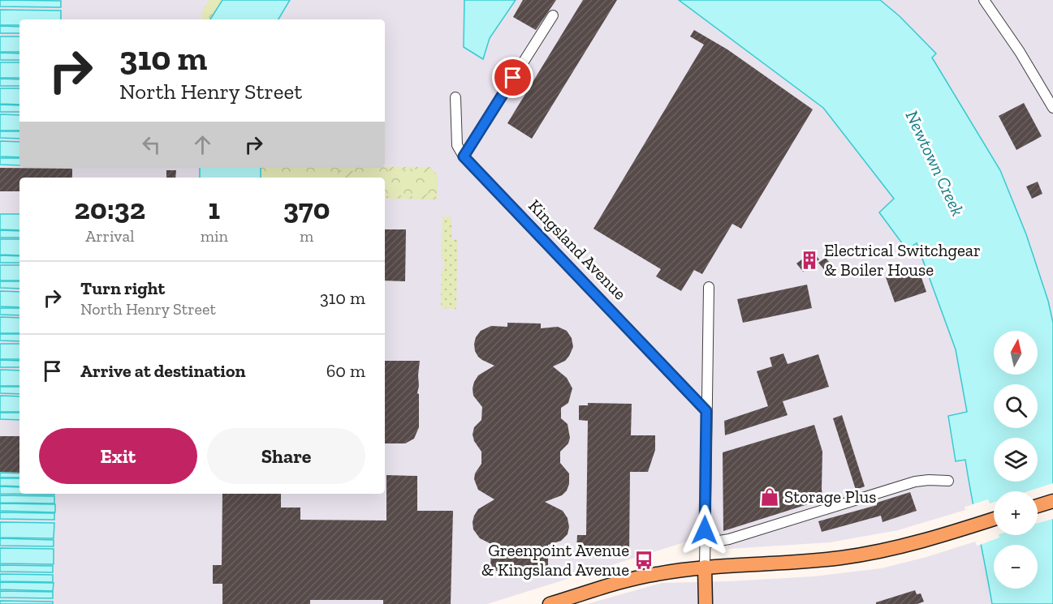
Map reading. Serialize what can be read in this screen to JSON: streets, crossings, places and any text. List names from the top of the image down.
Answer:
{
  "streets": {
    "street": ["Kingsland Avenue"]
  },
  "water": ["Newtown Creek"],
  "places": {
    "building": ["Electrical Switchgear & Boiler House"],
    "shop": ["Storage Plus"],
    "bus stop": ["Greenpoint Avenue & Kingsland Avenue"]
  },
  "north": "top",
  "page": {
    "turn": ["310 m", "North Henry Street"],
    "eta": [
      "20:32",
      "Arrival",
      "1",
      "min",
      "370",
      "m"
    ],
    "list": [
      {
        "name": "Turn right",
        "note": "North Henry Street",
        "value": "310 m"
      },
      {
        "name": "Arrive at destination",
        "value": "60 m"
      }
    ],
    "map_buttons": ["+", "−"],
    "buttons": ["Exit", "Share"]
  }
}
